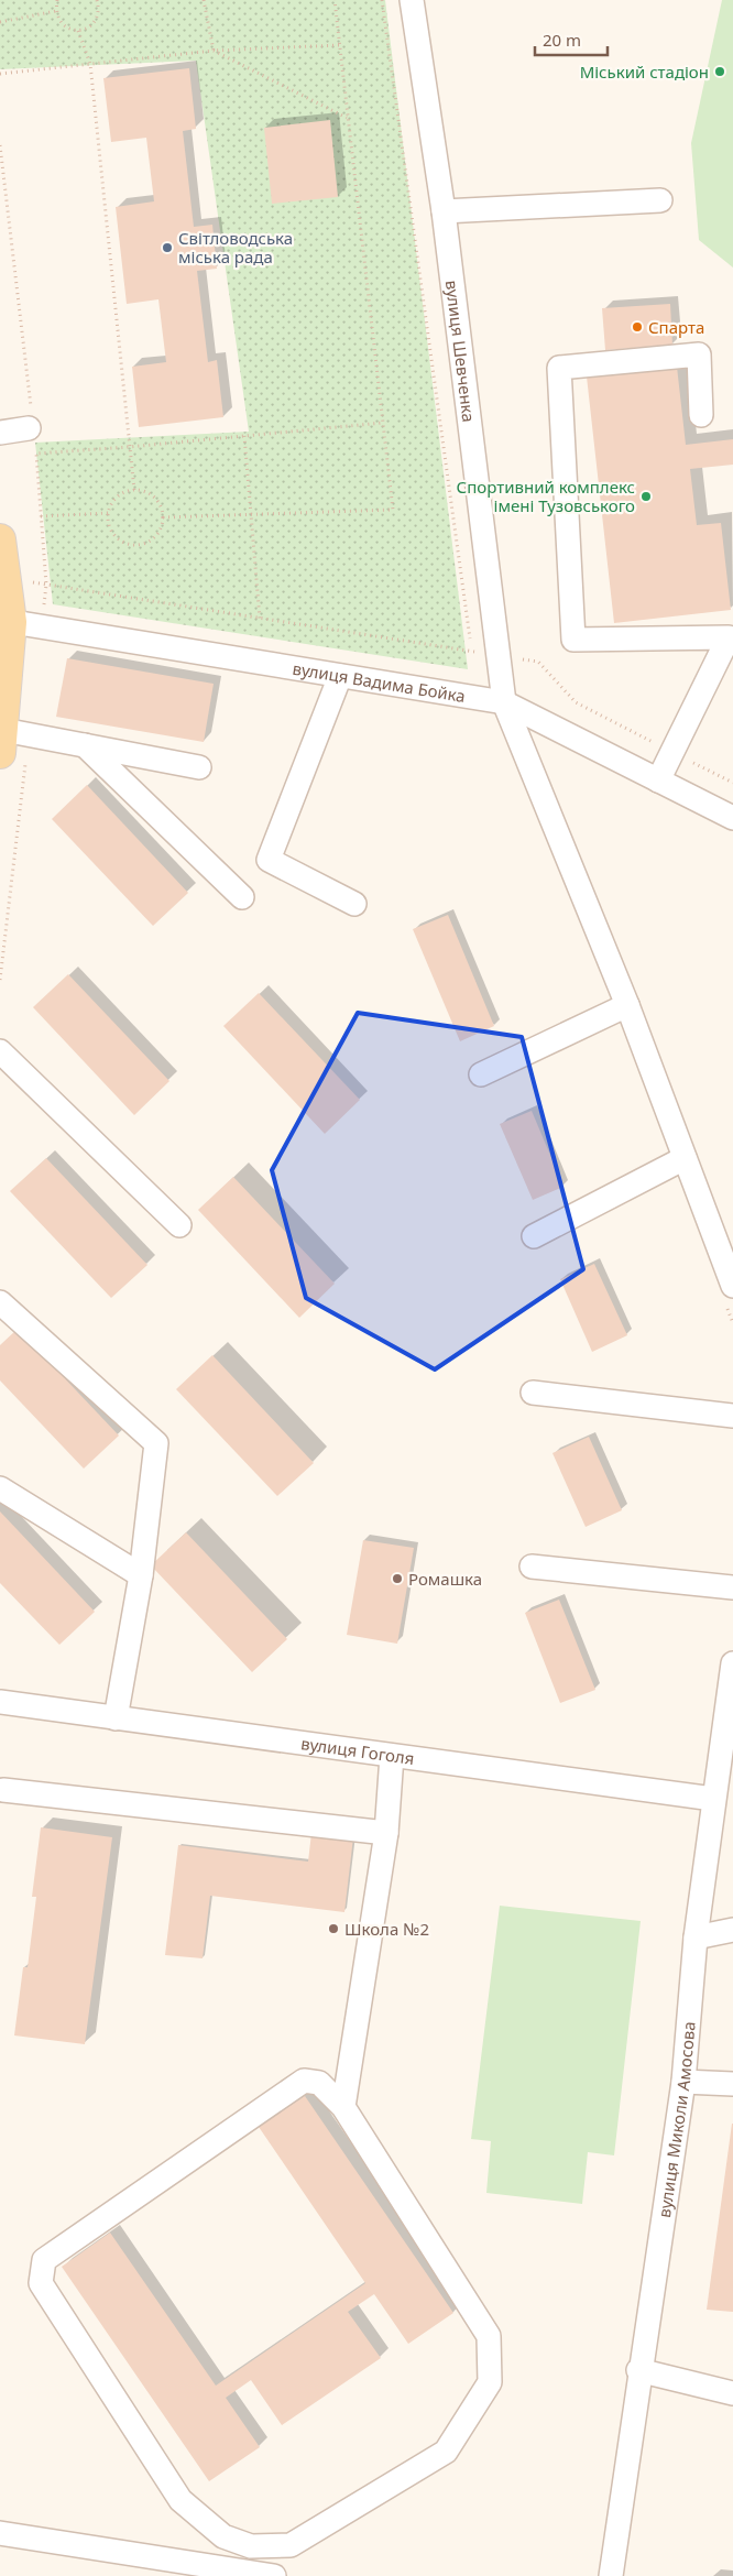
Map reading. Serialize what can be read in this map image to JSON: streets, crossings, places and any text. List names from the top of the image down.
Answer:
{
  "streets": {
    "street": [
      "вулиця Шевченка",
      "вулиця Вадима Бойка",
      "вулиця Гоголя",
      "вулиця Миколи Амосова"
    ]
  },
  "crossings": [
    ["вулиця Шевченка", "вулиця Вадима Бойка"],
    ["вулиця Гоголя", "вулиця Миколи Амосова"]
  ],
  "places": [
    "Міський стадіон",
    "Світловодська міська рада",
    "Спарта",
    "Спортивний комплекс імені Тузовського",
    "Ромашка",
    "Школа №2"
  ],
  "scale_bar": "20 m"
}
